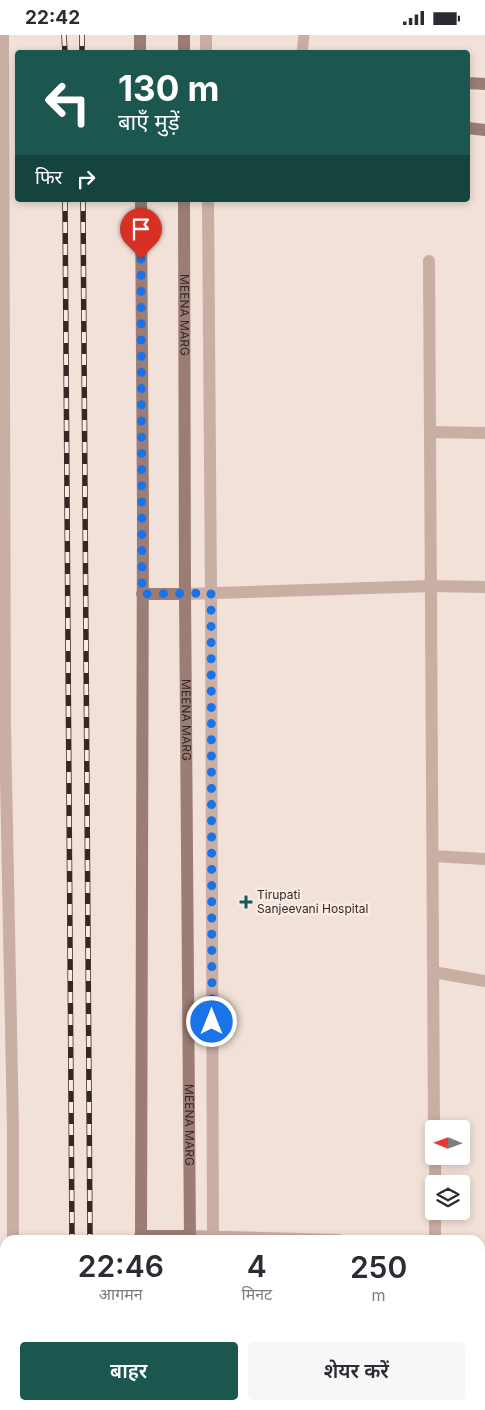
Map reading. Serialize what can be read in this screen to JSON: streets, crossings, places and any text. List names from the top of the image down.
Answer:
{
  "streets": {
    "street": ["MEENA MARG"]
  },
  "places": {
    "health": ["Tirupati Sanjeevani Hospital"]
  },
  "north": "left",
  "page": {
    "status": "22:42",
    "turn": ["130 m", "बाएँ मुड़ें"],
    "then": "फिर",
    "eta": [
      "22:46",
      "आगमन",
      "4",
      "मिनट",
      "250",
      "m"
    ],
    "buttons": ["बाहर", "शेयर करें"]
  }
}
